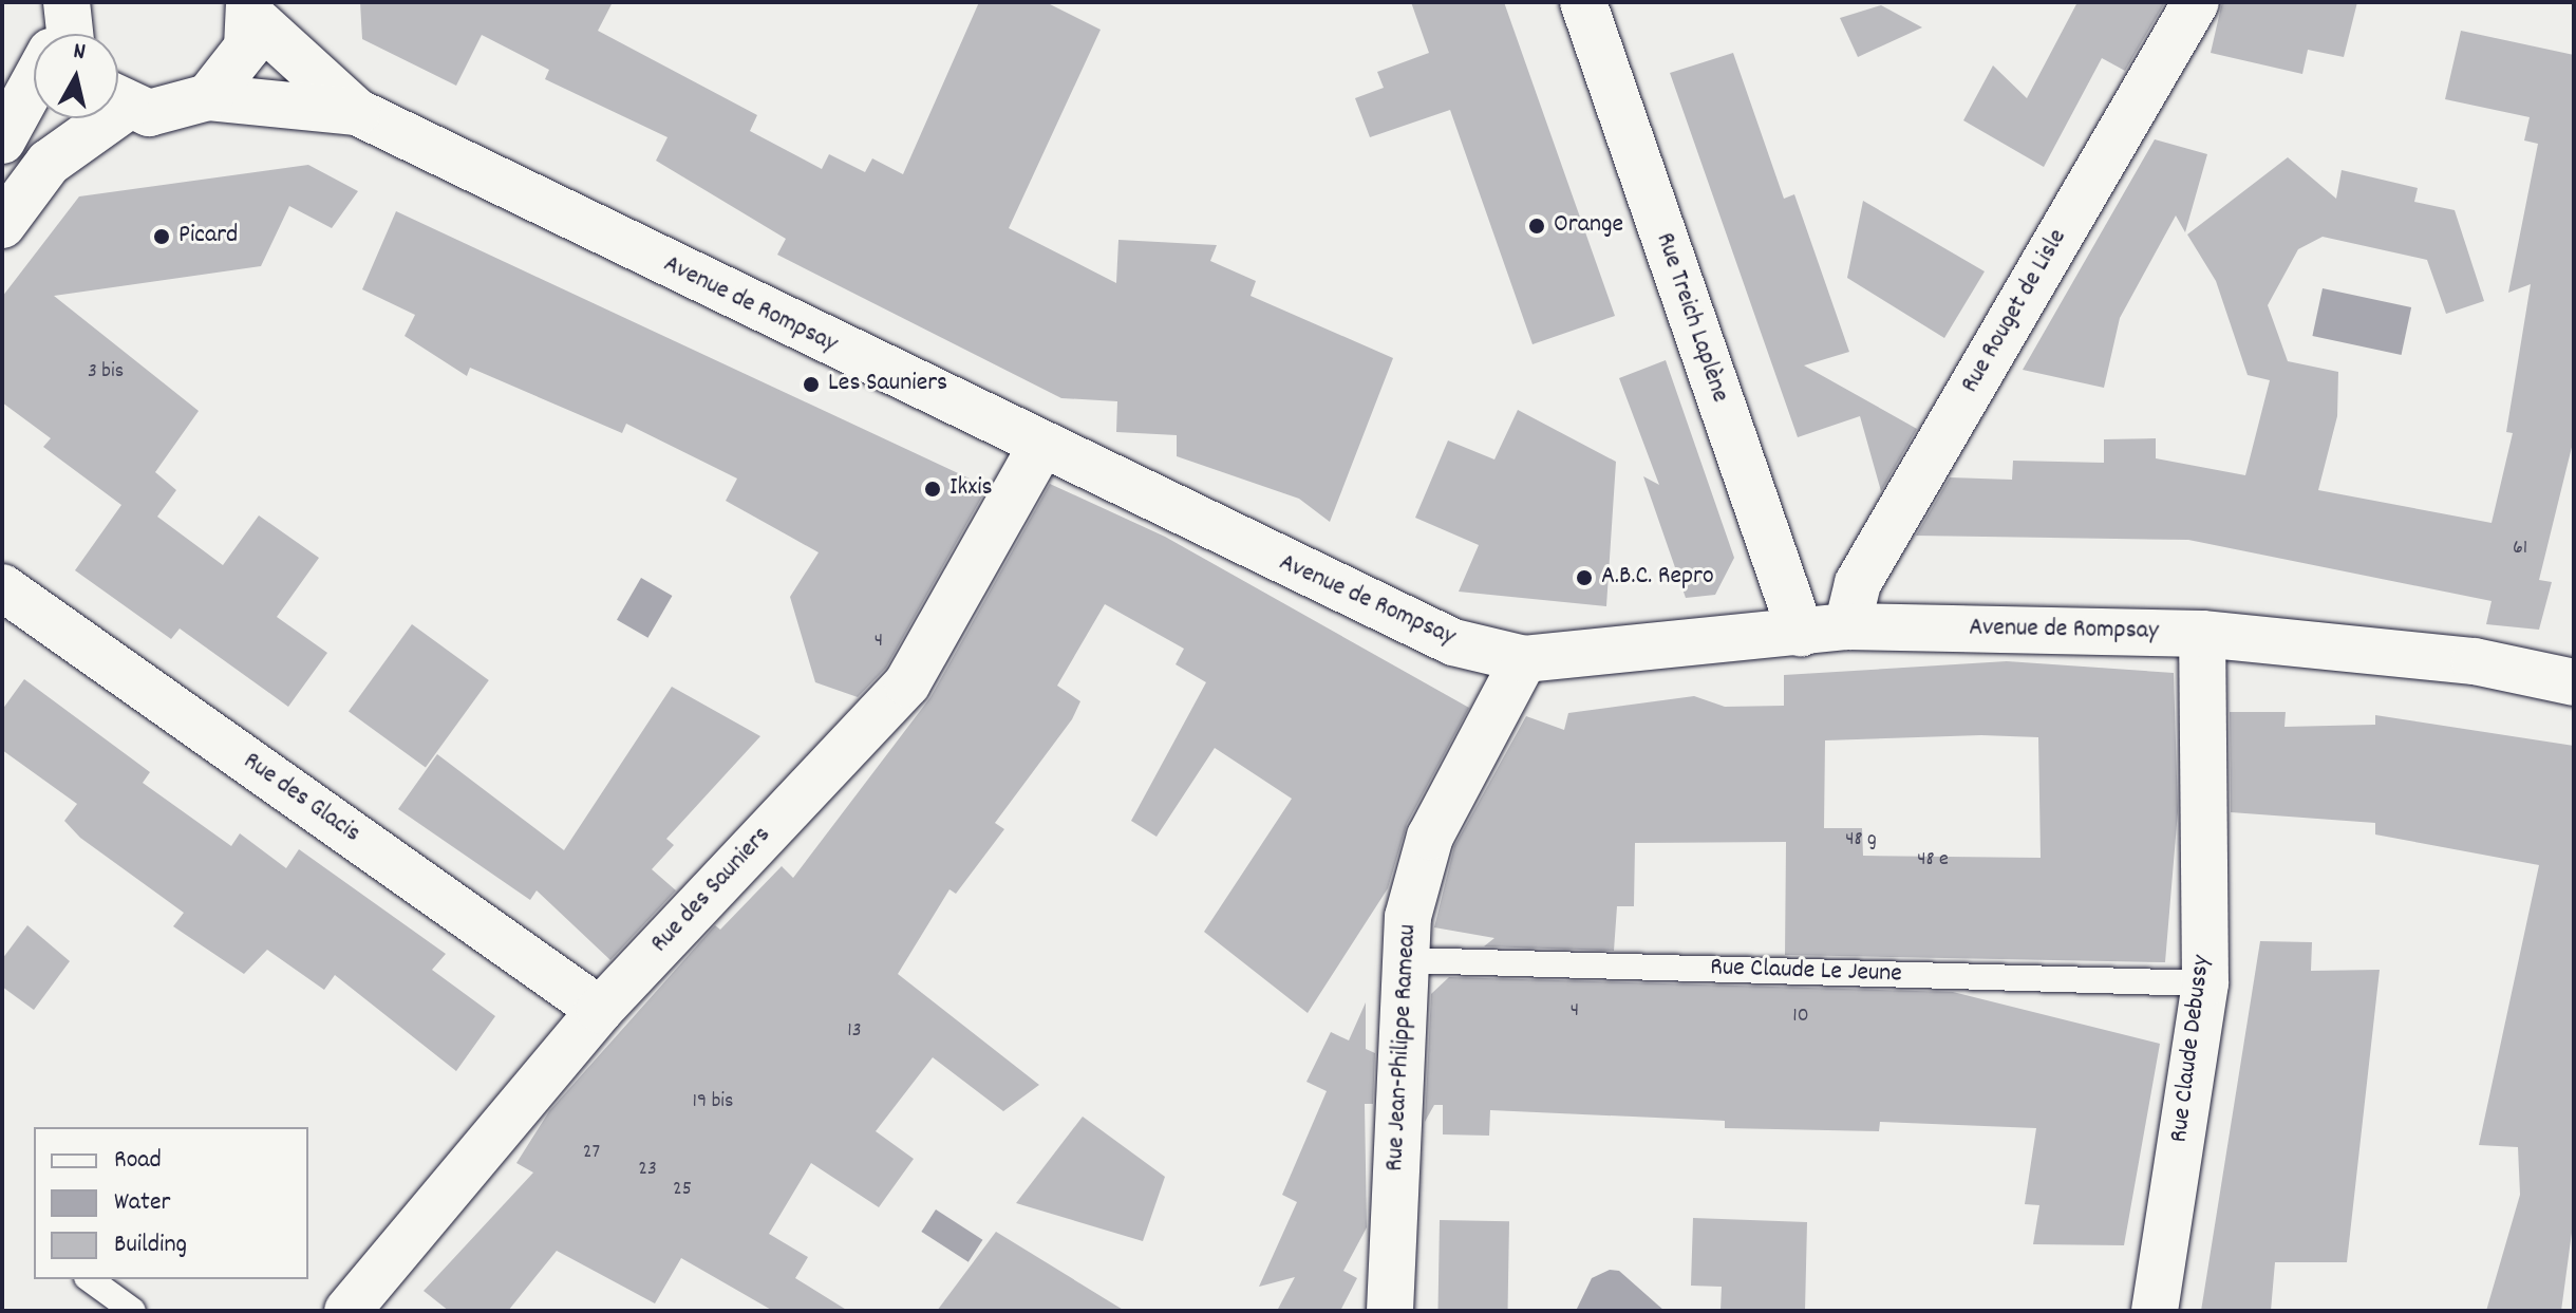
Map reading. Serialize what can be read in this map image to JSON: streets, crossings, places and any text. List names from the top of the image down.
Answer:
{
  "streets": {
    "street": [
      "Avenue de Rompsay",
      "Rue Rouget de Lisle",
      "Rue Treich Laplène",
      "Rue des Glacis",
      "Rue des Sauniers",
      "Rue Jean-Philippe Rameau",
      "Rue Claude Debussy"
    ],
    "lane": ["Rue Claude Le Jeune"]
  },
  "crossings": [
    ["Avenue de Rompsay", "Rue Rouget de Lisle"],
    ["Avenue de Rompsay", "Rue Treich Laplène"],
    ["Avenue de Rompsay", "Rue des Sauniers"],
    ["Avenue de Rompsay", "Rue Jean-Philippe Rameau"],
    ["Avenue de Rompsay", "Rue Claude Debussy"],
    ["Rue des Glacis", "Rue des Sauniers"],
    ["Rue Claude Le Jeune", "Rue Jean-Philippe Rameau"],
    ["Rue Claude Le Jeune", "Rue Claude Debussy"]
  ],
  "places": [
    "Orange",
    "Picard",
    "Les Sauniers",
    "Ikxis",
    "A.B.C. Repro"
  ],
  "house_numbers": [
    "3 bis",
    "61",
    "4",
    "48 g",
    "48 e",
    "4",
    "10",
    "13",
    "19 bis",
    "27",
    "23",
    "25"
  ],
  "legend": ["Road", "Water", "Building"],
  "north": "top"
}
